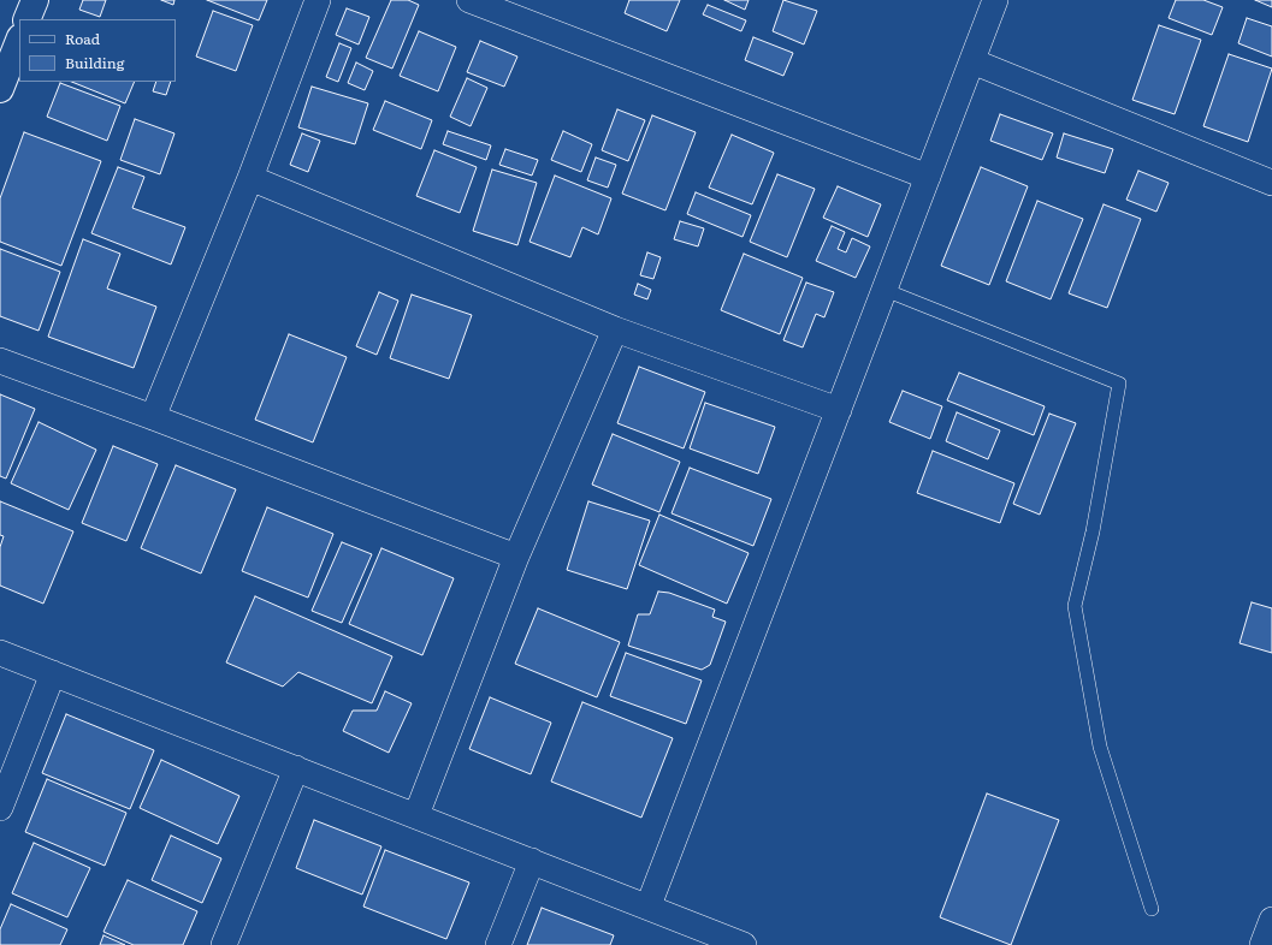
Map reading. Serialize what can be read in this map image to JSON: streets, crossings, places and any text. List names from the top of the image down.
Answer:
{
  "legend": ["Road", "Building"]
}
